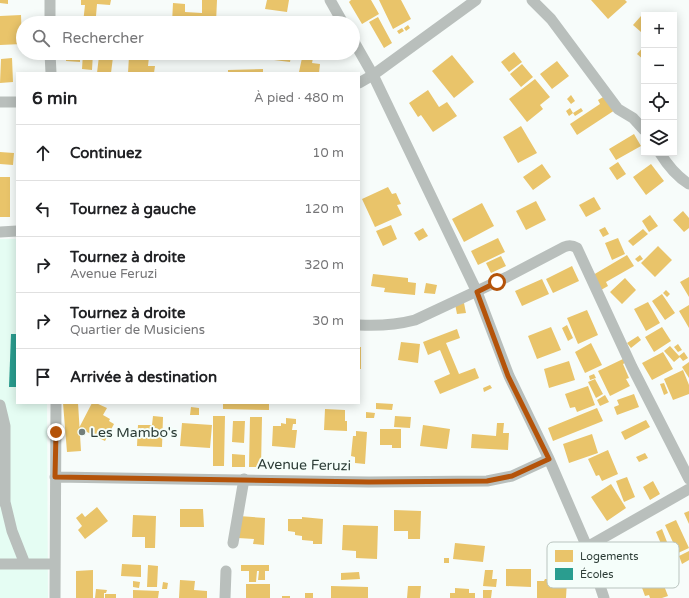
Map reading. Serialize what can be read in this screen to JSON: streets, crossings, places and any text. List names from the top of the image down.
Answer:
{
  "streets": {
    "street": ["Avenue Feruzi"]
  },
  "places": ["Les Mambo's"],
  "legend": ["Logements", "Écoles"],
  "page": {
    "map_buttons": ["+", "−"],
    "search": "Rechercher",
    "heading": ["6 min", "À pied · 480 m"],
    "list": [
      ["Continuez", "10 m"],
      ["Tournez à gauche", "120 m"],
      ["Tournez à droite", "Avenue Feruzi", "320 m"],
      ["Tournez à droite", "Quartier de Musiciens", "30 m"],
      "Arrivée à destination"
    ]
  }
}
